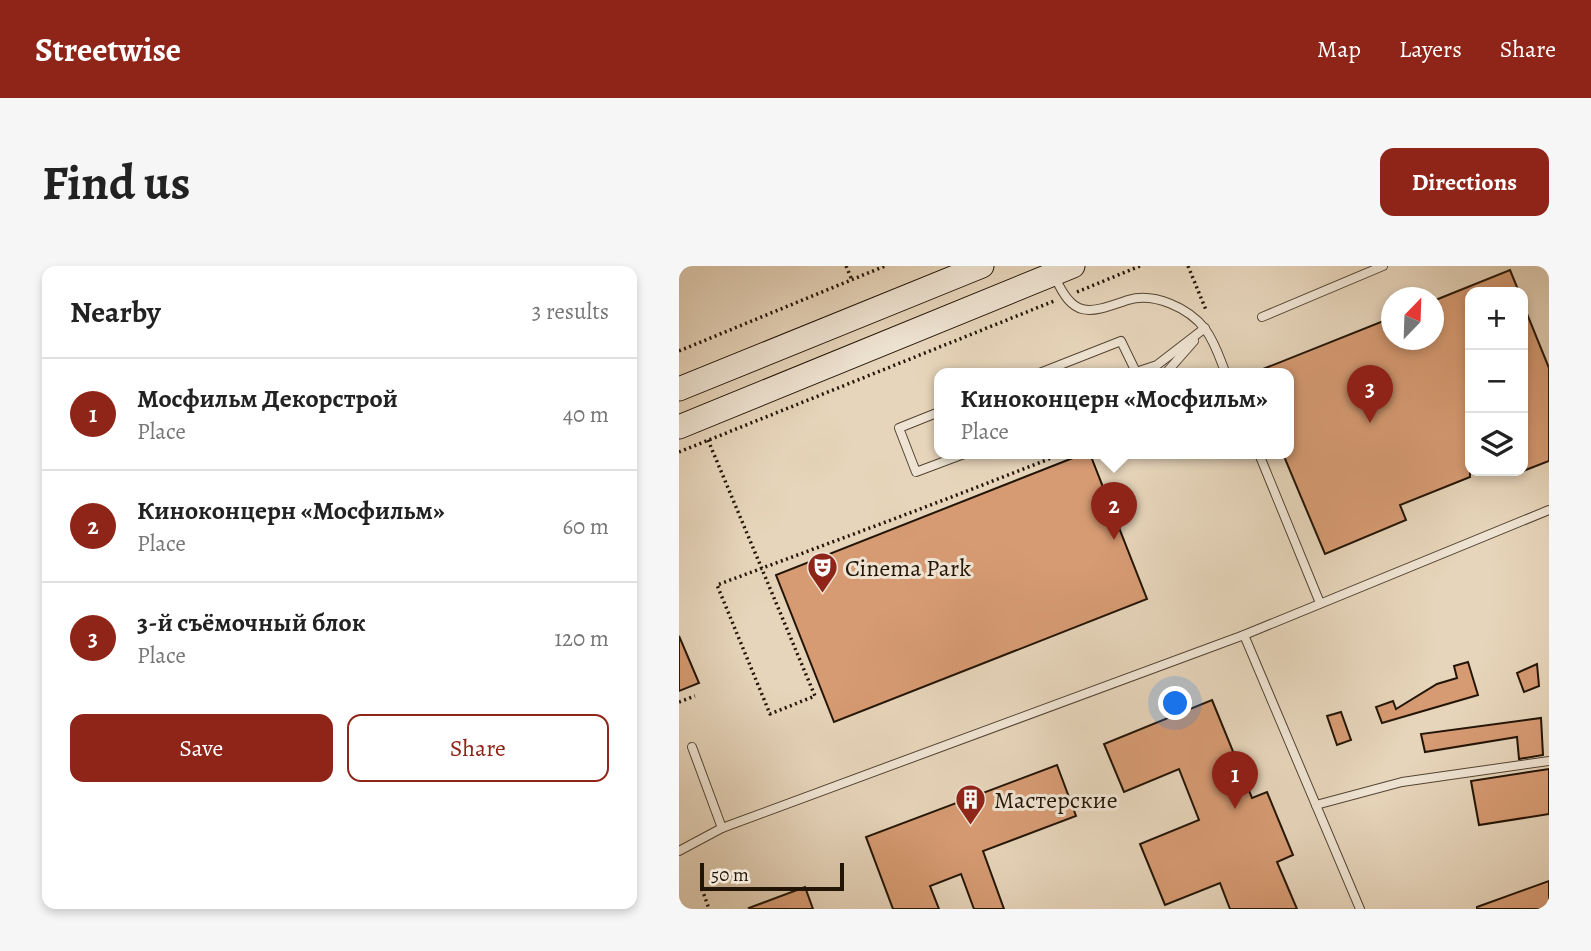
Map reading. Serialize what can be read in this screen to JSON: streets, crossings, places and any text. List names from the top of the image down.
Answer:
{
  "places": {
    "theatre": ["Cinema Park"],
    "building": ["Мастерские"]
  },
  "scale_bar": "50 m",
  "north": "top right",
  "page": {
    "header": "Streetwise",
    "nav": ["Map", "Layers", "Share"],
    "buttons": [
      "Directions",
      ["Save", "Share"]
    ],
    "title": "Find us",
    "heading": ["Nearby", "3 results"],
    "map_buttons": ["+", "−"],
    "list": [
      {
        "mark": "1",
        "name": "Мосфильм Декорстрой",
        "note": "Place",
        "value": "40 m"
      },
      {
        "mark": "2",
        "name": "Киноконцерн «Мосфильм»",
        "note": "Place",
        "value": "60 m"
      },
      {
        "mark": "3",
        "name": "3-й съёмочный блок",
        "note": "Place",
        "value": "120 m"
      }
    ],
    "pins": ["3", "2", "1"],
    "popup": ["Киноконцерн «Мосфильм»", "Place"],
    "scale": "50 m"
  }
}
